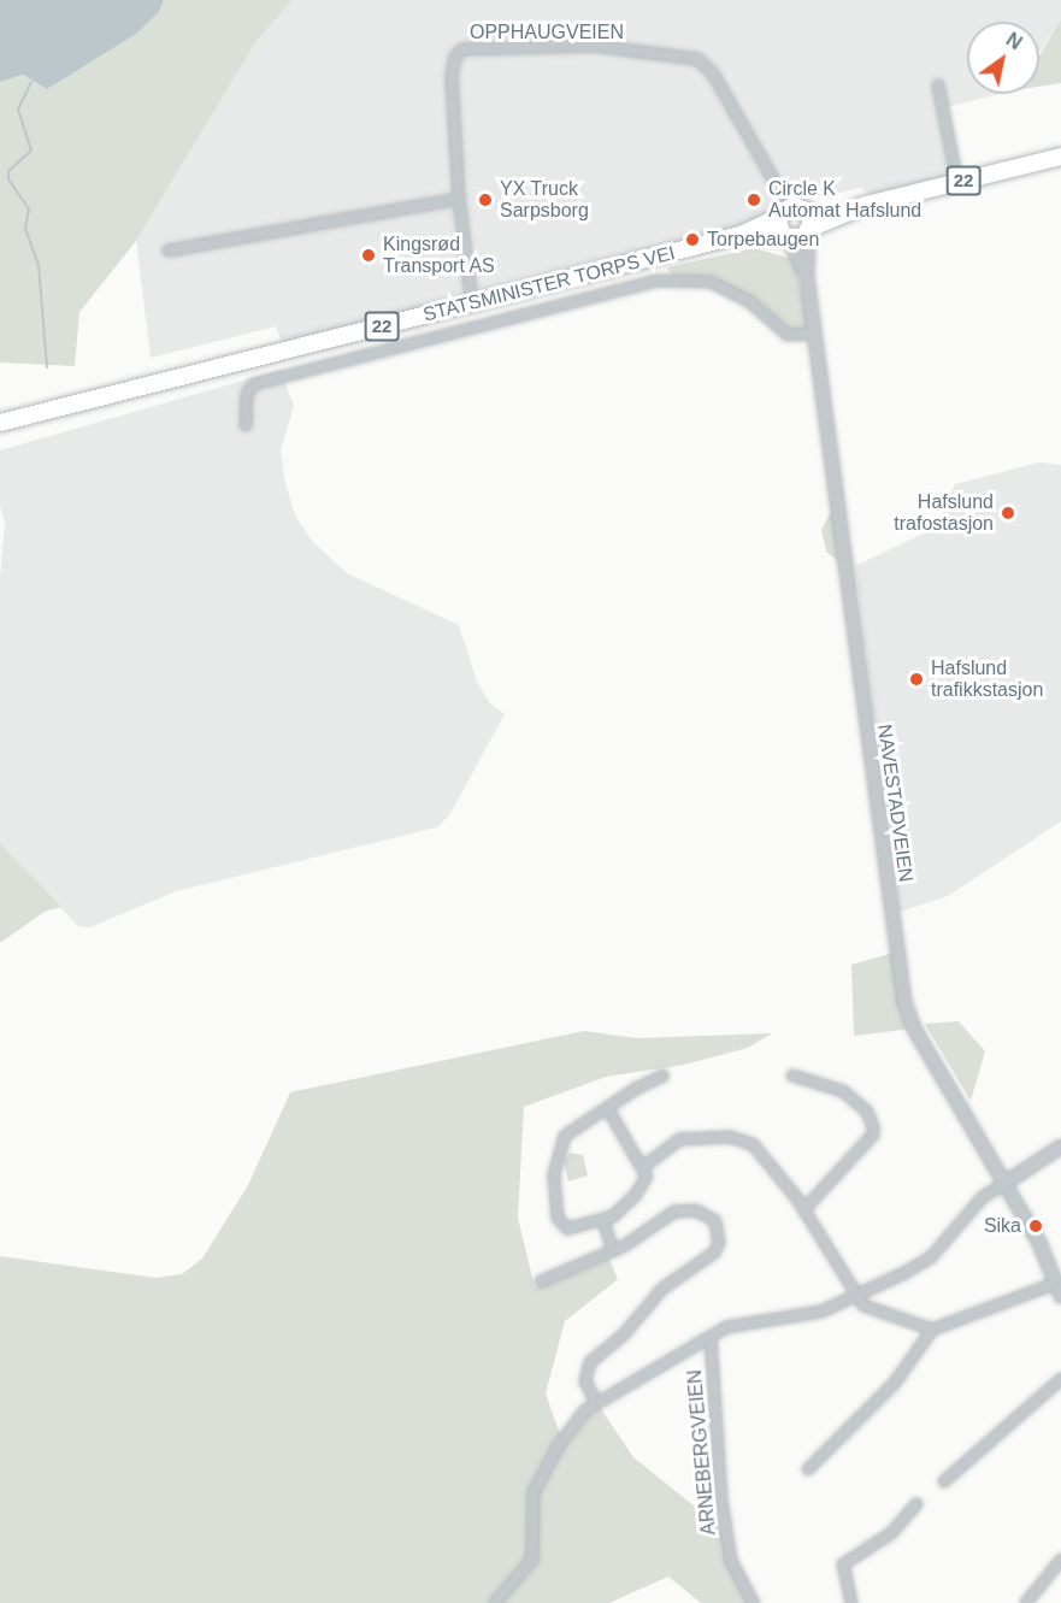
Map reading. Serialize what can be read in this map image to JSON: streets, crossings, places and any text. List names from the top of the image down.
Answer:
{
  "streets": {
    "highway": ["22", "STATSMINISTER TORPS VEI"],
    "street": ["OPPHAUGVEIEN", "NAVESTADVEIEN", "ARNEBERGVEIEN"]
  },
  "crossings": [
    ["OPPHAUGVEIEN", "STATSMINISTER TORPS VEI"],
    ["22", "STATSMINISTER TORPS VEI"],
    ["22", "NAVESTADVEIEN"],
    ["STATSMINISTER TORPS VEI", "NAVESTADVEIEN"]
  ],
  "places": [
    "YX Truck Sarpsborg",
    "Circle K Automat Hafslund",
    "Torpebaugen",
    "Kingsrød Transport AS",
    "Hafslund trafostasjon",
    "Hafslund trafikkstasjon",
    "Sika"
  ],
  "north": "top right"
}
